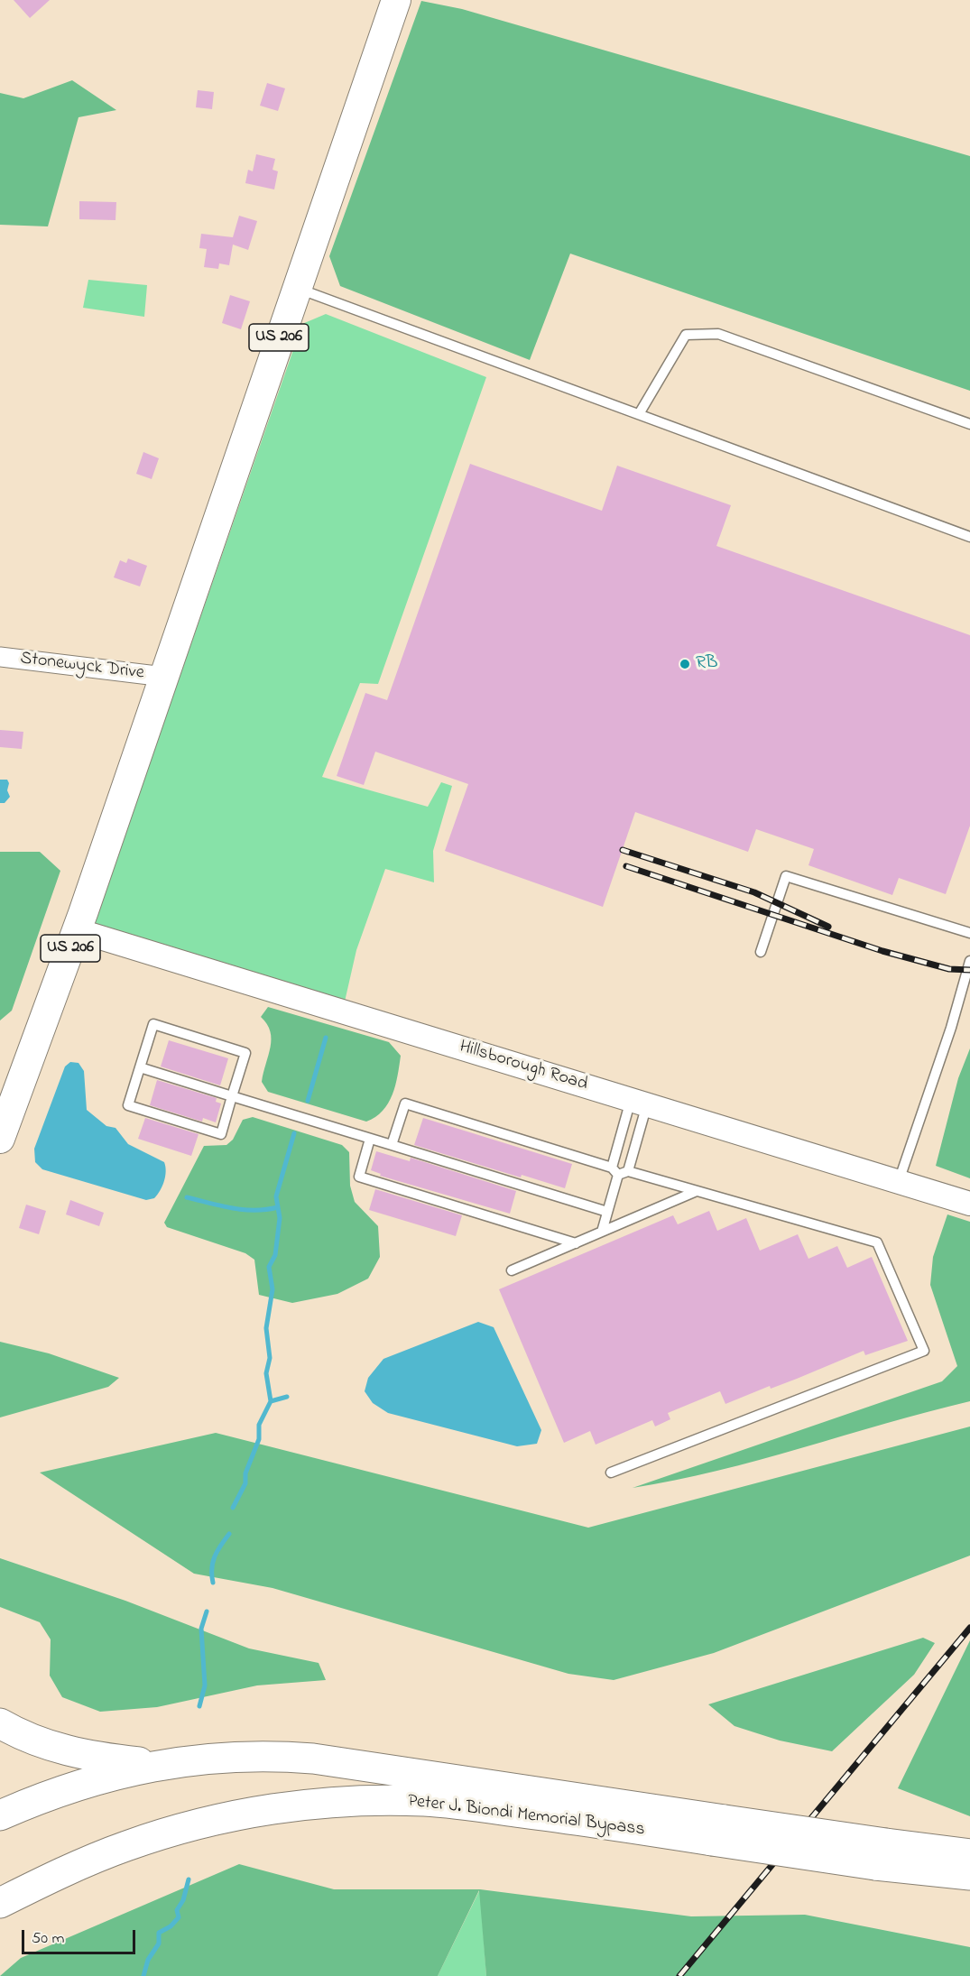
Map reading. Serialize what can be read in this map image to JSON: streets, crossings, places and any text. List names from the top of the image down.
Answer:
{
  "streets": {
    "highway": ["Peter J. Biondi Memorial Bypass"],
    "main road": ["US 206"],
    "street": ["Stonewyck Drive", "Hillsborough Road"]
  },
  "crossings": [
    ["US 206", "Stonewyck Drive"],
    ["US 206", "Hillsborough Road"]
  ],
  "places": ["RB"],
  "scale_bar": "50 m"
}
